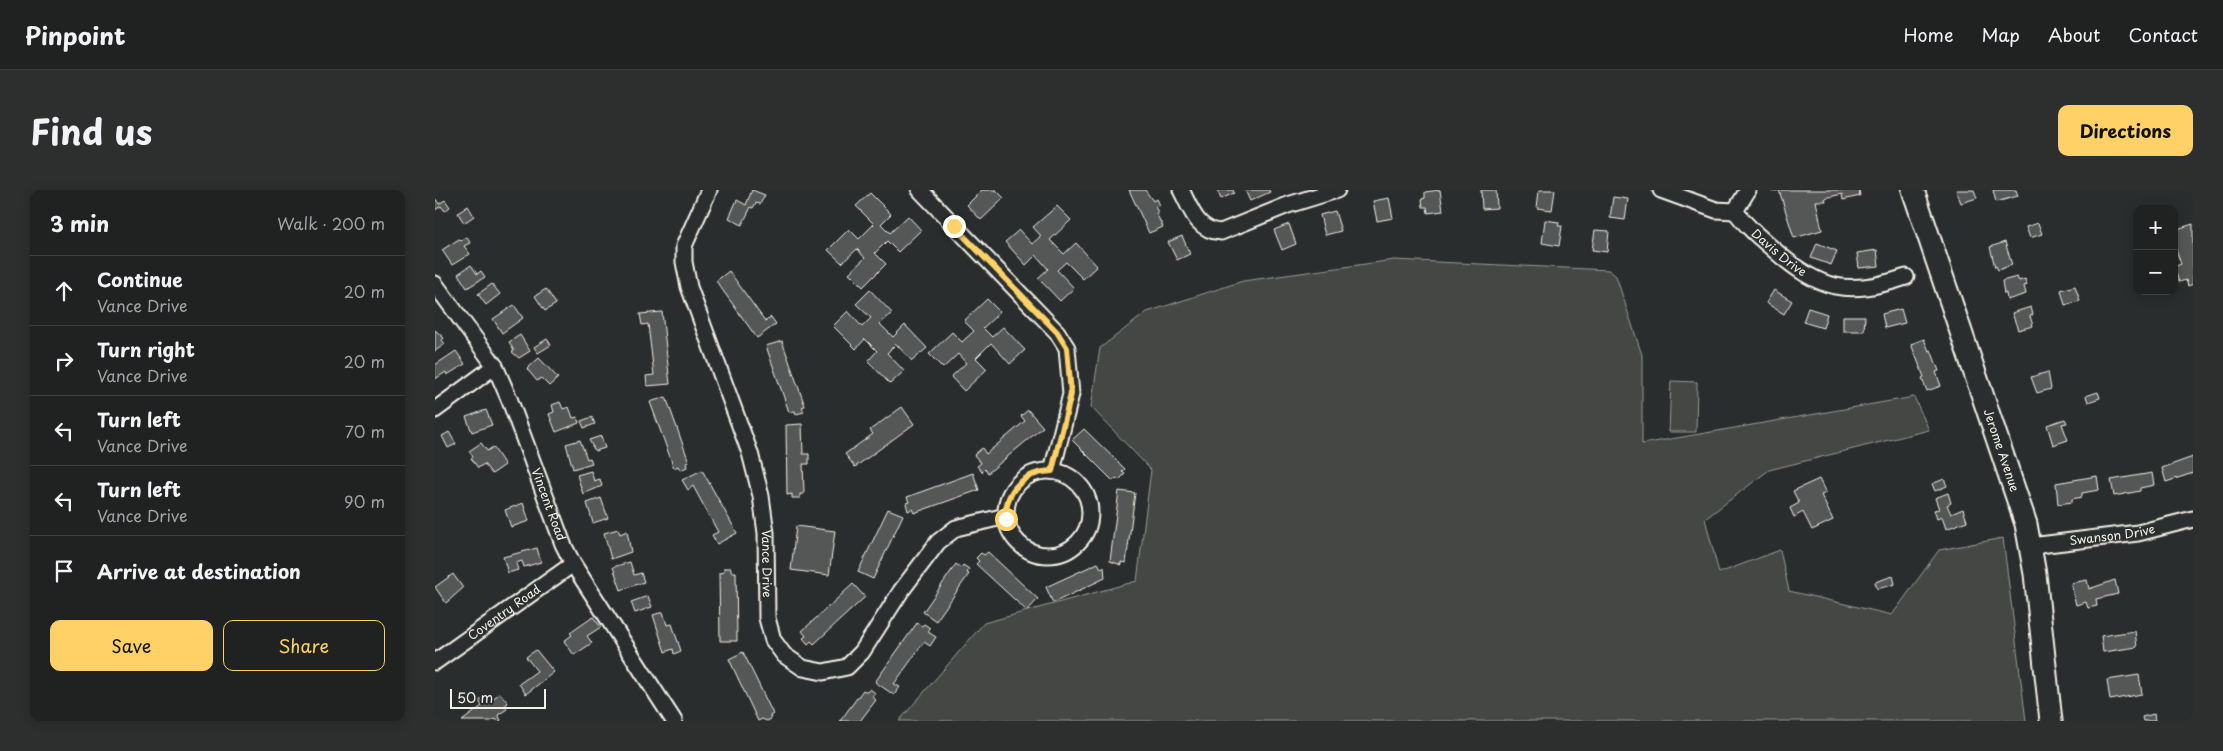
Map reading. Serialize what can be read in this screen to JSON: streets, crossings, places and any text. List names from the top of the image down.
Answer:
{
  "streets": {
    "main road": ["Jerome Avenue"],
    "street": [
      "Davis Drive",
      "Vincent Road",
      "Swanson Drive",
      "Vance Drive",
      "Coventry Road"
    ]
  },
  "crossings": [
    ["Jerome Avenue", "Swanson Drive"],
    ["Vincent Road", "Coventry Road"]
  ],
  "scale_bar": "50 m",
  "page": {
    "header": "Pinpoint",
    "nav": [
      "Home",
      "Map",
      "About",
      "Contact"
    ],
    "title": "Find us",
    "buttons": [
      "Directions",
      ["Save", "Share"]
    ],
    "heading": ["3 min", "Walk · 200 m"],
    "map_buttons": ["+", "−"],
    "list": [
      ["Continue", "Vance Drive", "20 m"],
      ["Turn right", "Vance Drive", "20 m"],
      ["Turn left", "Vance Drive", "70 m"],
      ["Turn left", "Vance Drive", "90 m"],
      "Arrive at destination"
    ],
    "scale": "50 m"
  }
}
